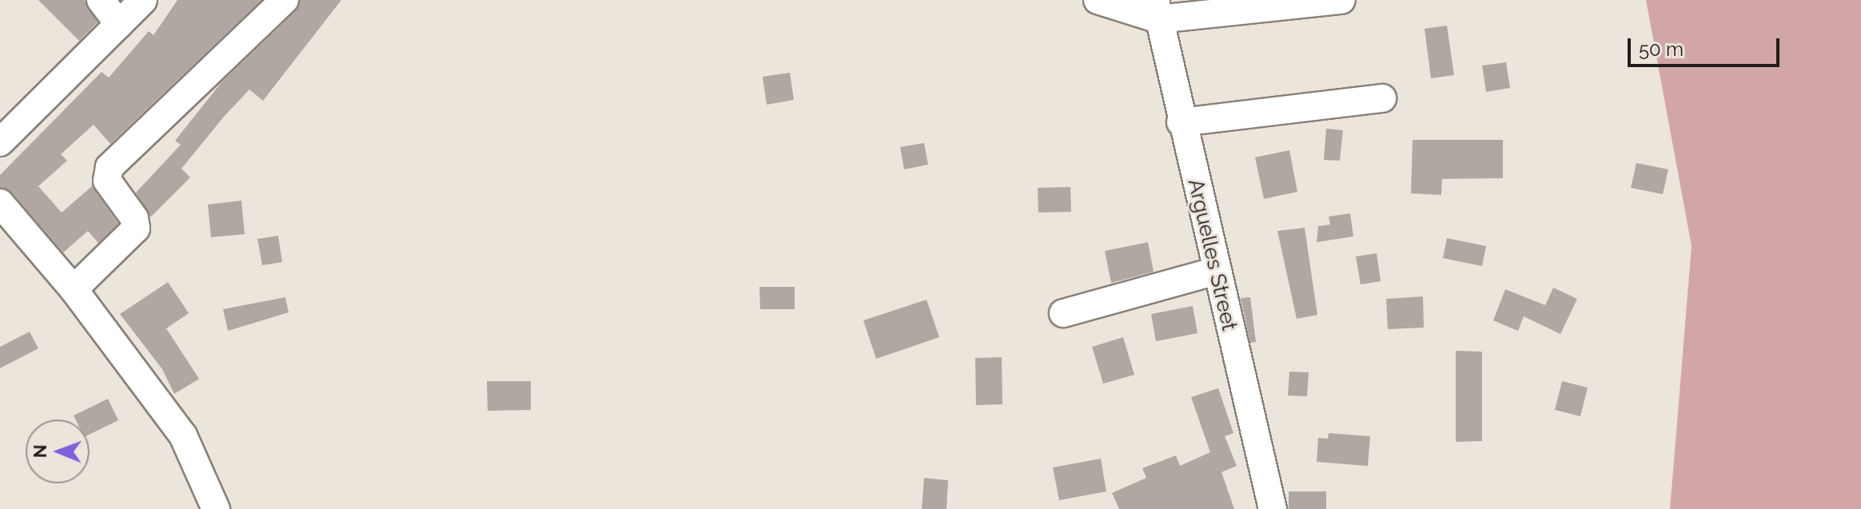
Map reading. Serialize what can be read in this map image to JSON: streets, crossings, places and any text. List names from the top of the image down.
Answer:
{
  "streets": {
    "street": ["Arguelles Street"]
  },
  "scale_bar": "50 m",
  "north": "left"
}
